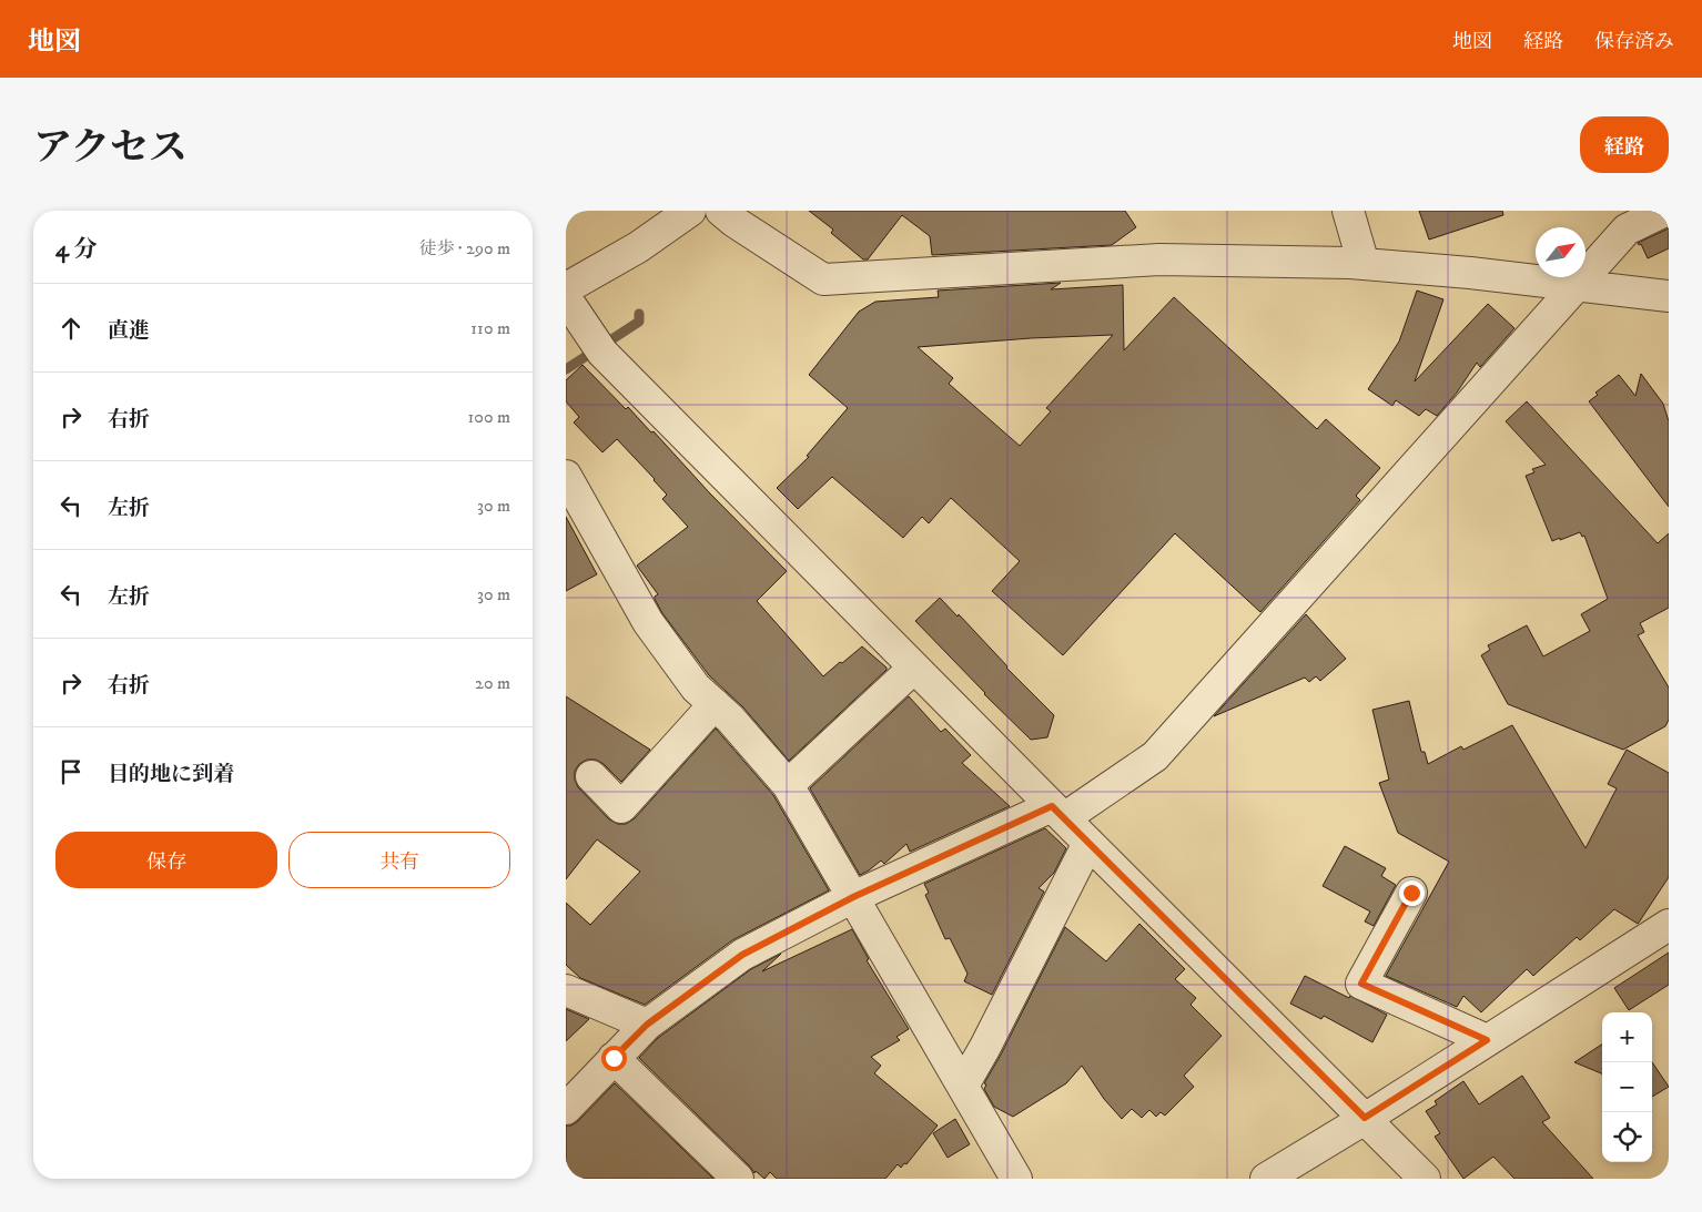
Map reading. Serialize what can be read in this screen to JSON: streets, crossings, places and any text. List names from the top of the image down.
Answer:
{
  "north": "top right",
  "page": {
    "header": "地図",
    "nav": ["地図", "経路", "保存済み"],
    "title": "アクセス",
    "buttons": [
      "経路",
      ["保存", "共有"]
    ],
    "heading": ["4 分", "徒歩 · 290 m"],
    "list": [
      ["直進", "110 m"],
      ["右折", "100 m"],
      ["左折", "30 m"],
      ["左折", "30 m"],
      ["右折", "20 m"],
      "目的地に到着"
    ],
    "map_buttons": ["+", "−"]
  }
}
